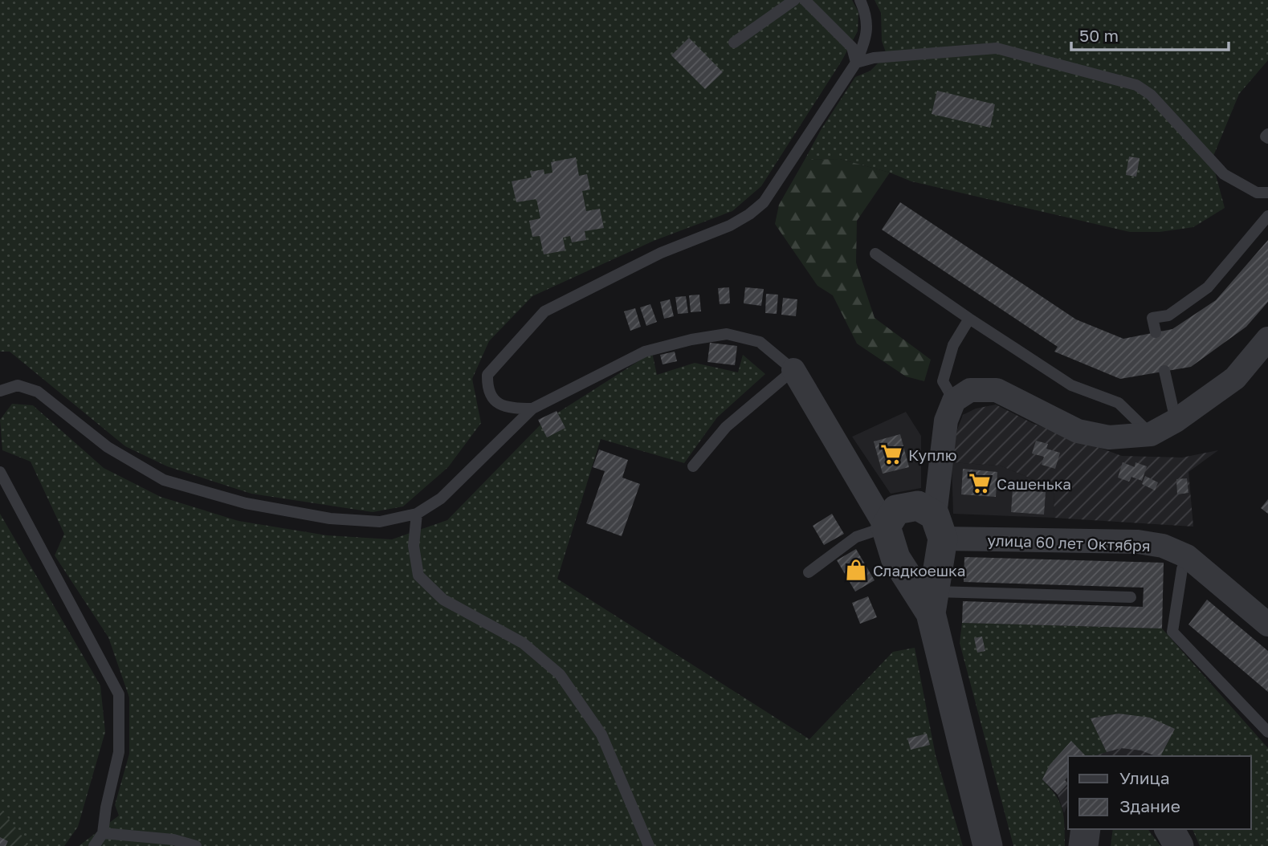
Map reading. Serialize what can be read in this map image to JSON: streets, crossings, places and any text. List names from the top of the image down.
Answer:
{
  "streets": {
    "street": ["улица 60 лет Октября"]
  },
  "places": {
    "supermarket": ["Куплю", "Сашенька"],
    "shop": ["Сладкоешка"]
  },
  "legend": ["Улица", "Здание"],
  "scale_bar": "50 m"
}
